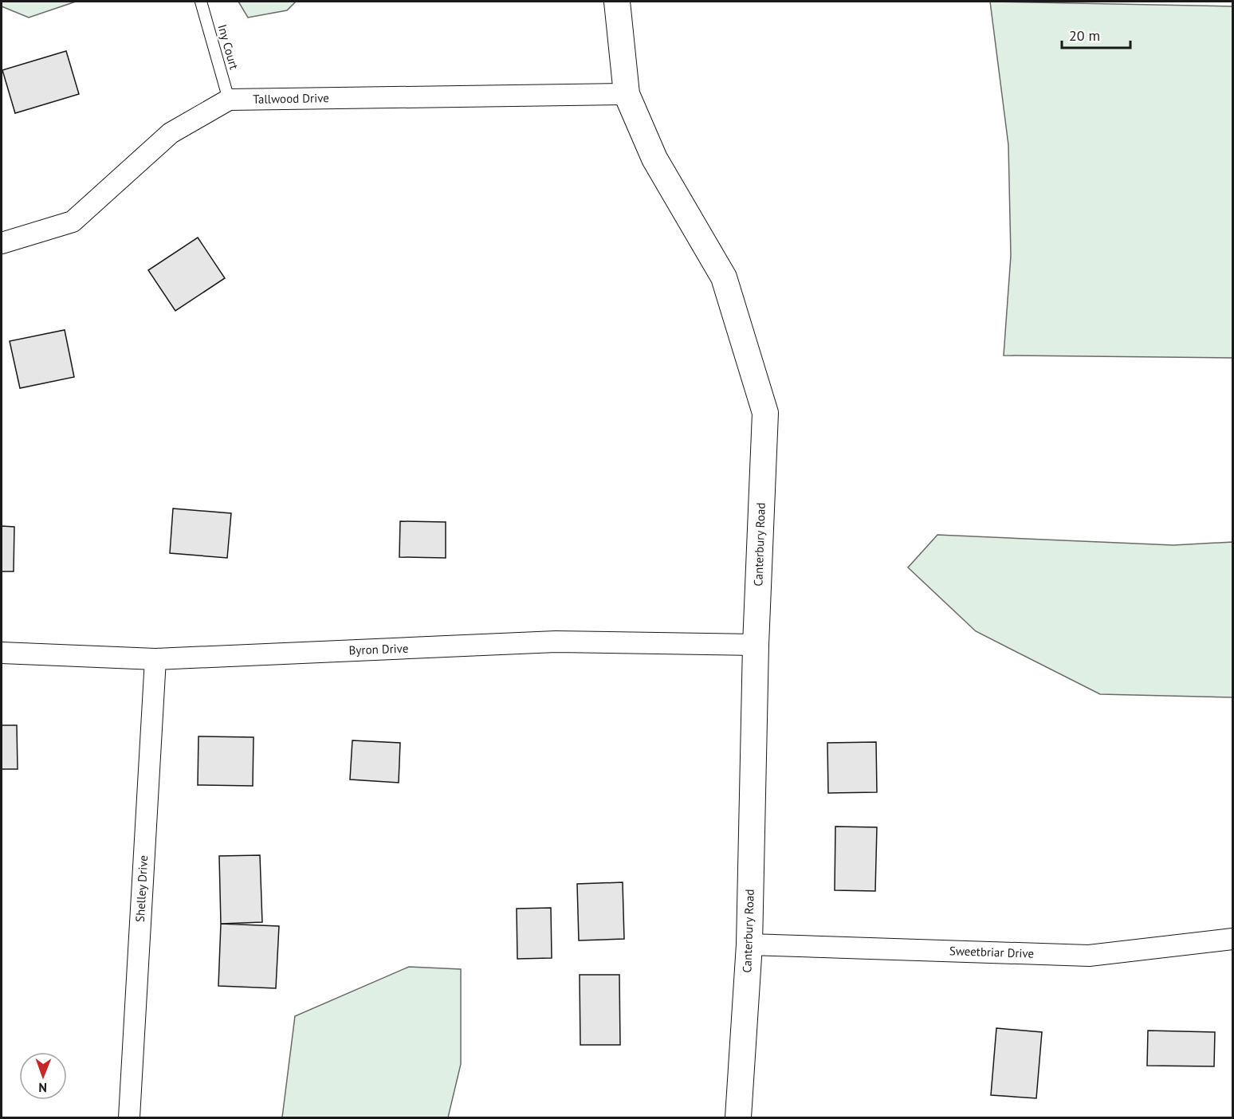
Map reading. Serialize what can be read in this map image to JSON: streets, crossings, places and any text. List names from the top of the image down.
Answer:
{
  "streets": {
    "street": [
      "Tallwood Drive",
      "Canterbury Road",
      "Byron Drive",
      "Shelley Drive",
      "Sweetbriar Drive"
    ],
    "lane": ["Iny Court"]
  },
  "crossings": [
    ["Iny Court", "Tallwood Drive"],
    ["Tallwood Drive", "Canterbury Road"],
    ["Canterbury Road", "Byron Drive"],
    ["Canterbury Road", "Sweetbriar Drive"],
    ["Byron Drive", "Shelley Drive"]
  ],
  "scale_bar": "20 m",
  "north": "bottom"
}
